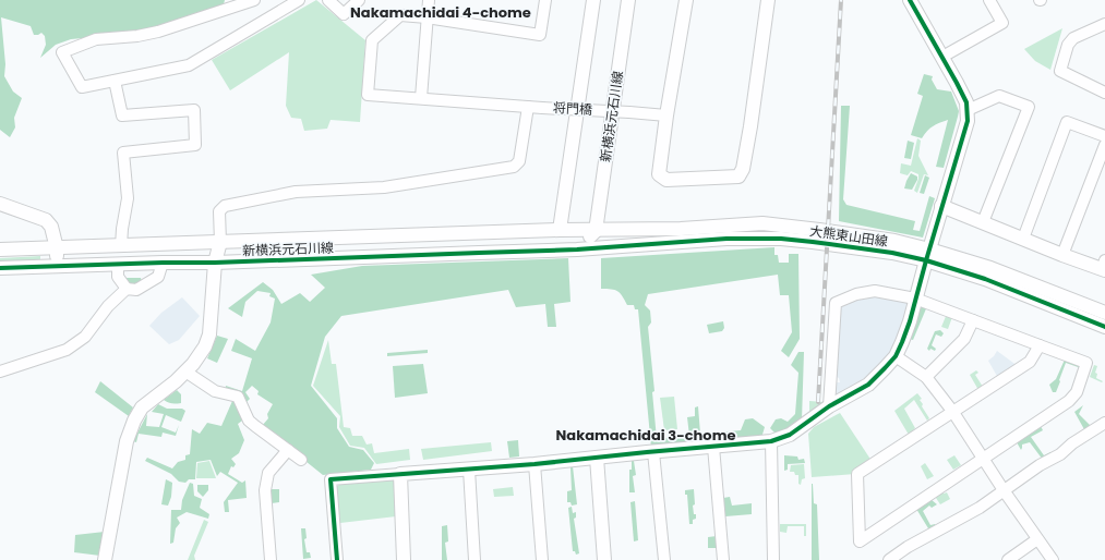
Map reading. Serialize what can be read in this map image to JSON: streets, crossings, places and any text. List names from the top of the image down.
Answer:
{
  "streets": {
    "street": ["将門橋", "新横浜元石川線", "大熊東山田線"]
  },
  "crossings": [
    ["新横浜元石川線", "大熊東山田線"]
  ],
  "districts": ["Nakamachidai 4-chome", "Nakamachidai 3-chome"]
}
